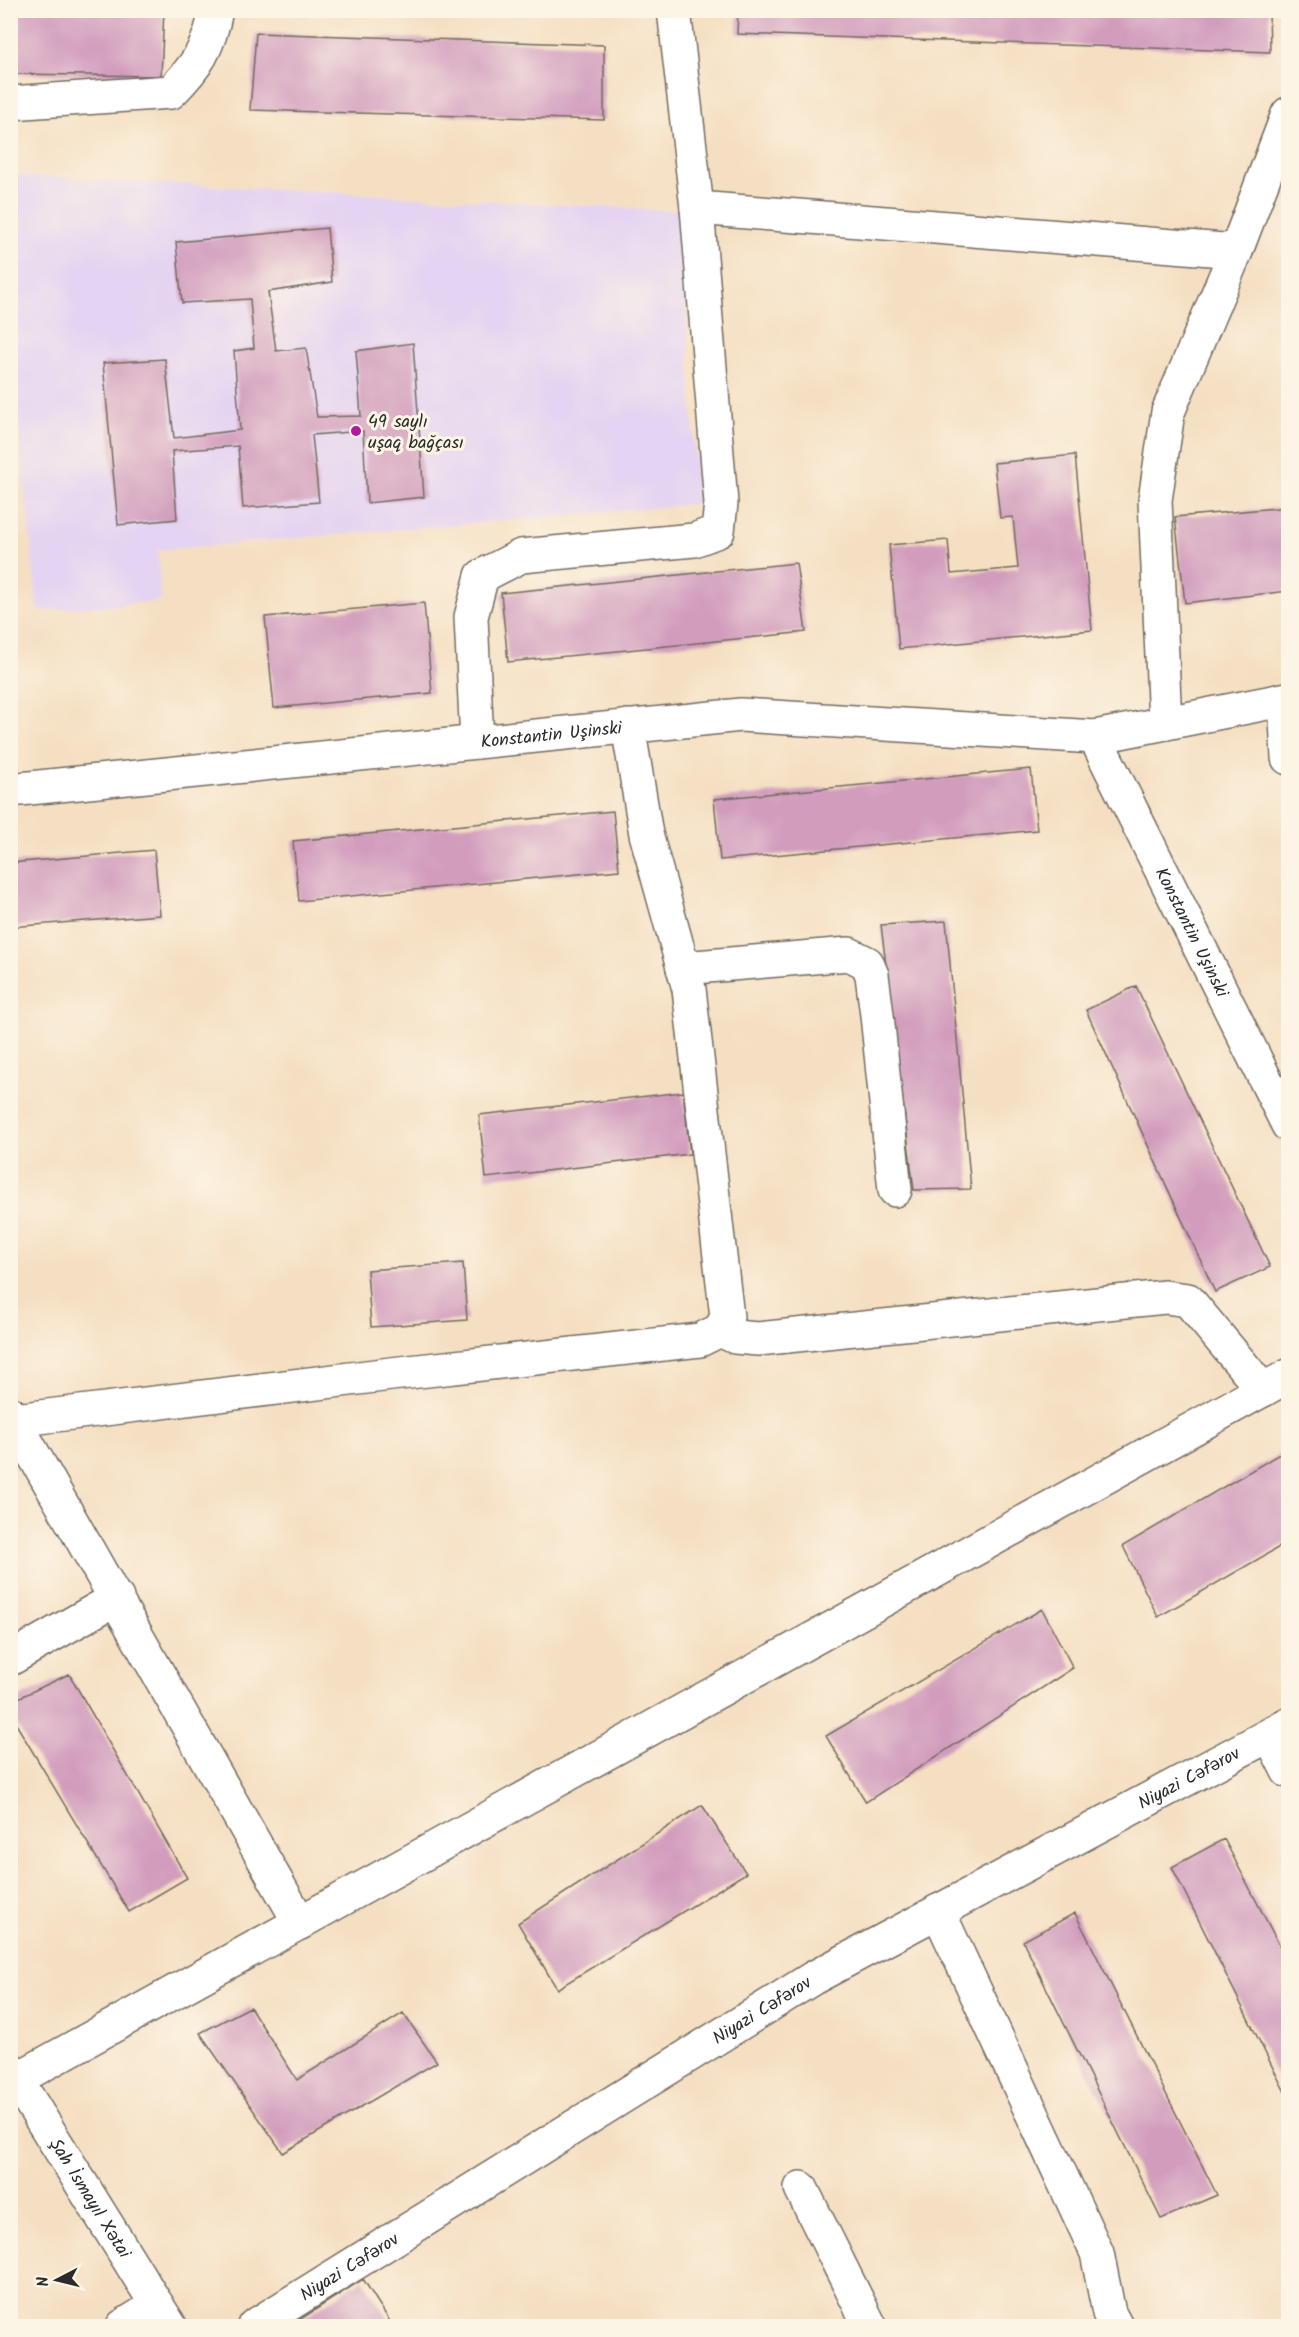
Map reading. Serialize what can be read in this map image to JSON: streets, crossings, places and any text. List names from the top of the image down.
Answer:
{
  "streets": {
    "street": ["Konstantin Uşinski", "Niyazi Cəfərov", "Şah İsmayıl Xətai"]
  },
  "places": ["49 saylı uşaq bağçası"],
  "north": "left"
}
